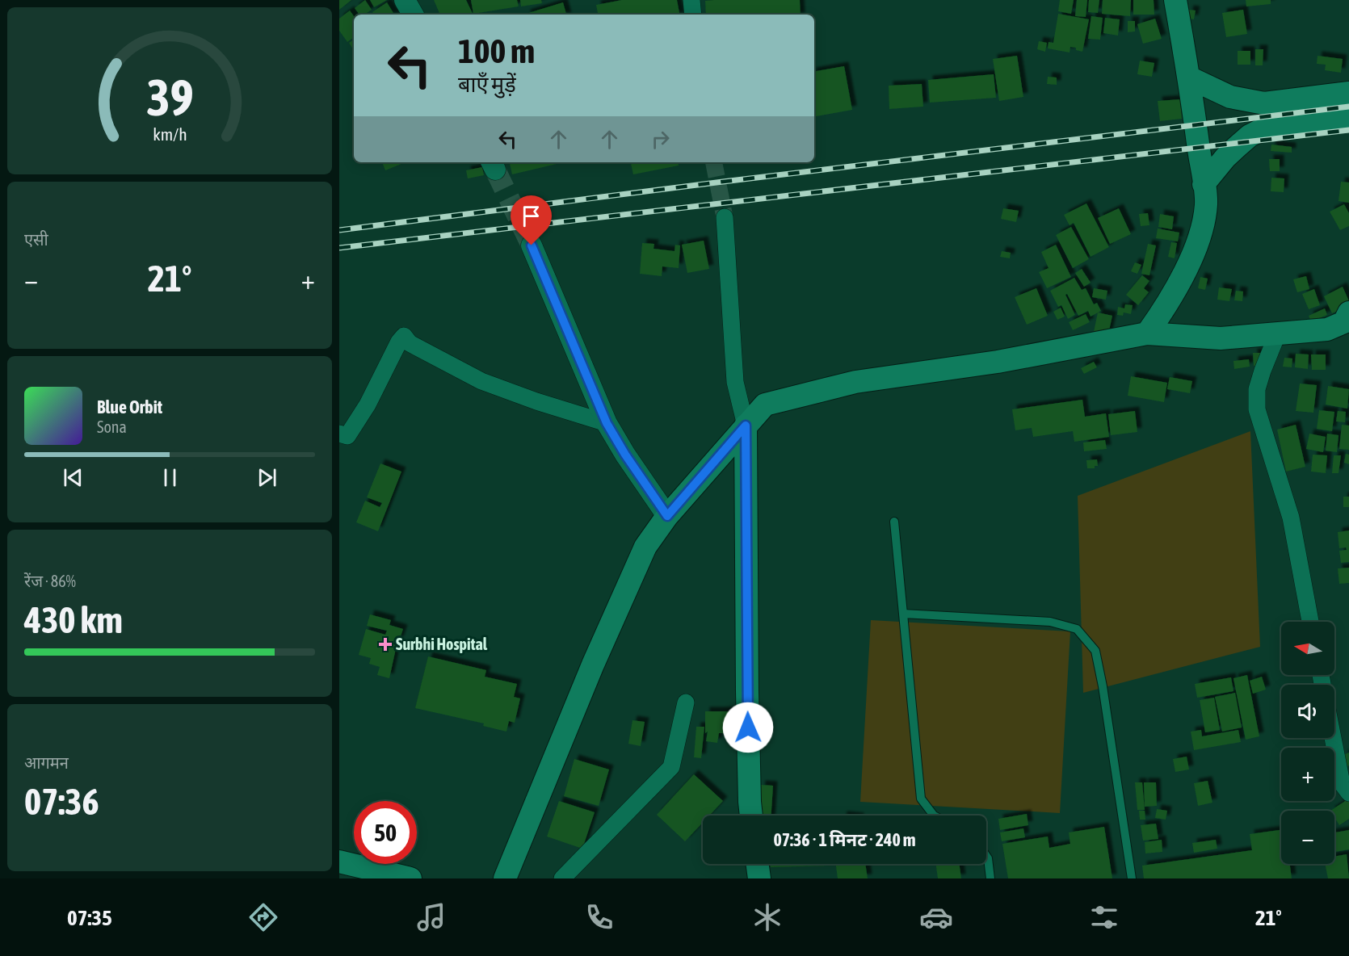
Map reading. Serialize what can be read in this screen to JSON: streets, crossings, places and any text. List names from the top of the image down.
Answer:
{
  "places": {
    "health": ["Surbhi Hospital"]
  },
  "north": "left",
  "page": {
    "turn": ["100 m", "बाएँ मुड़ें"],
    "tile": [
      "एसी",
      ["रेंज · 86%", "430 km"],
      ["आगमन", "07:36"]
    ],
    "heat": ["−", "21°", "+"],
    "song": ["Blue Orbit", "Sona"],
    "map_buttons": ["+", "−"],
    "limit": "50",
    "trip": "07:36 · 1 मिनट · 240 m",
    "tabs": ["07:35", "21°"],
    "gauge": ["39", "km/h"]
  }
}
